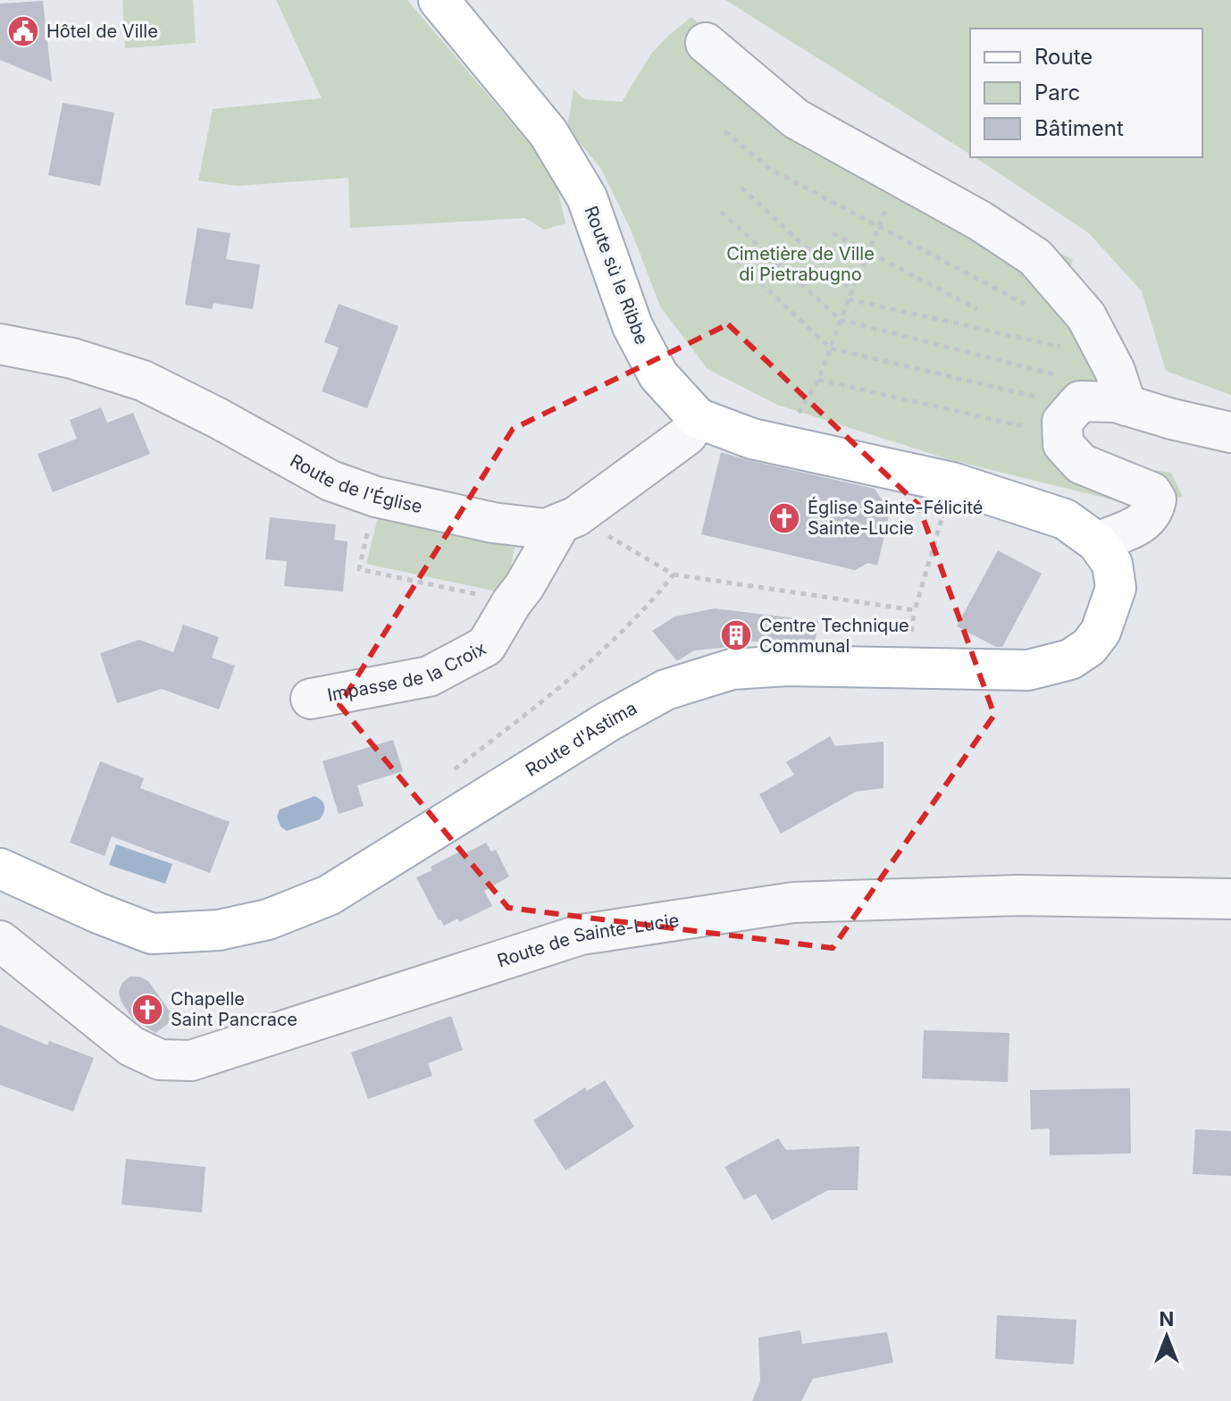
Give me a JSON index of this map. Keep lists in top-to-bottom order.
{
  "streets": {
    "main road": ["Route sù le Ribbe", "Route d'Astima"],
    "street": ["Route de l'Église", "Impasse de la Croix", "Route de Sainte-Lucie"]
  },
  "crossings": [
    ["Route sù le Ribbe", "Route d'Astima"],
    ["Route de l'Église", "Impasse de la Croix"]
  ],
  "parks": ["Cimetière de Ville di Pietrabugno"],
  "places": {
    "public building": ["Hôtel de Ville"],
    "church": ["Église Sainte-Félicité Sainte-Lucie", "Chapelle Saint Pancrace"],
    "building": ["Centre Technique Communal"]
  },
  "legend": ["Route", "Parc", "Bâtiment"],
  "north": "top"
}
